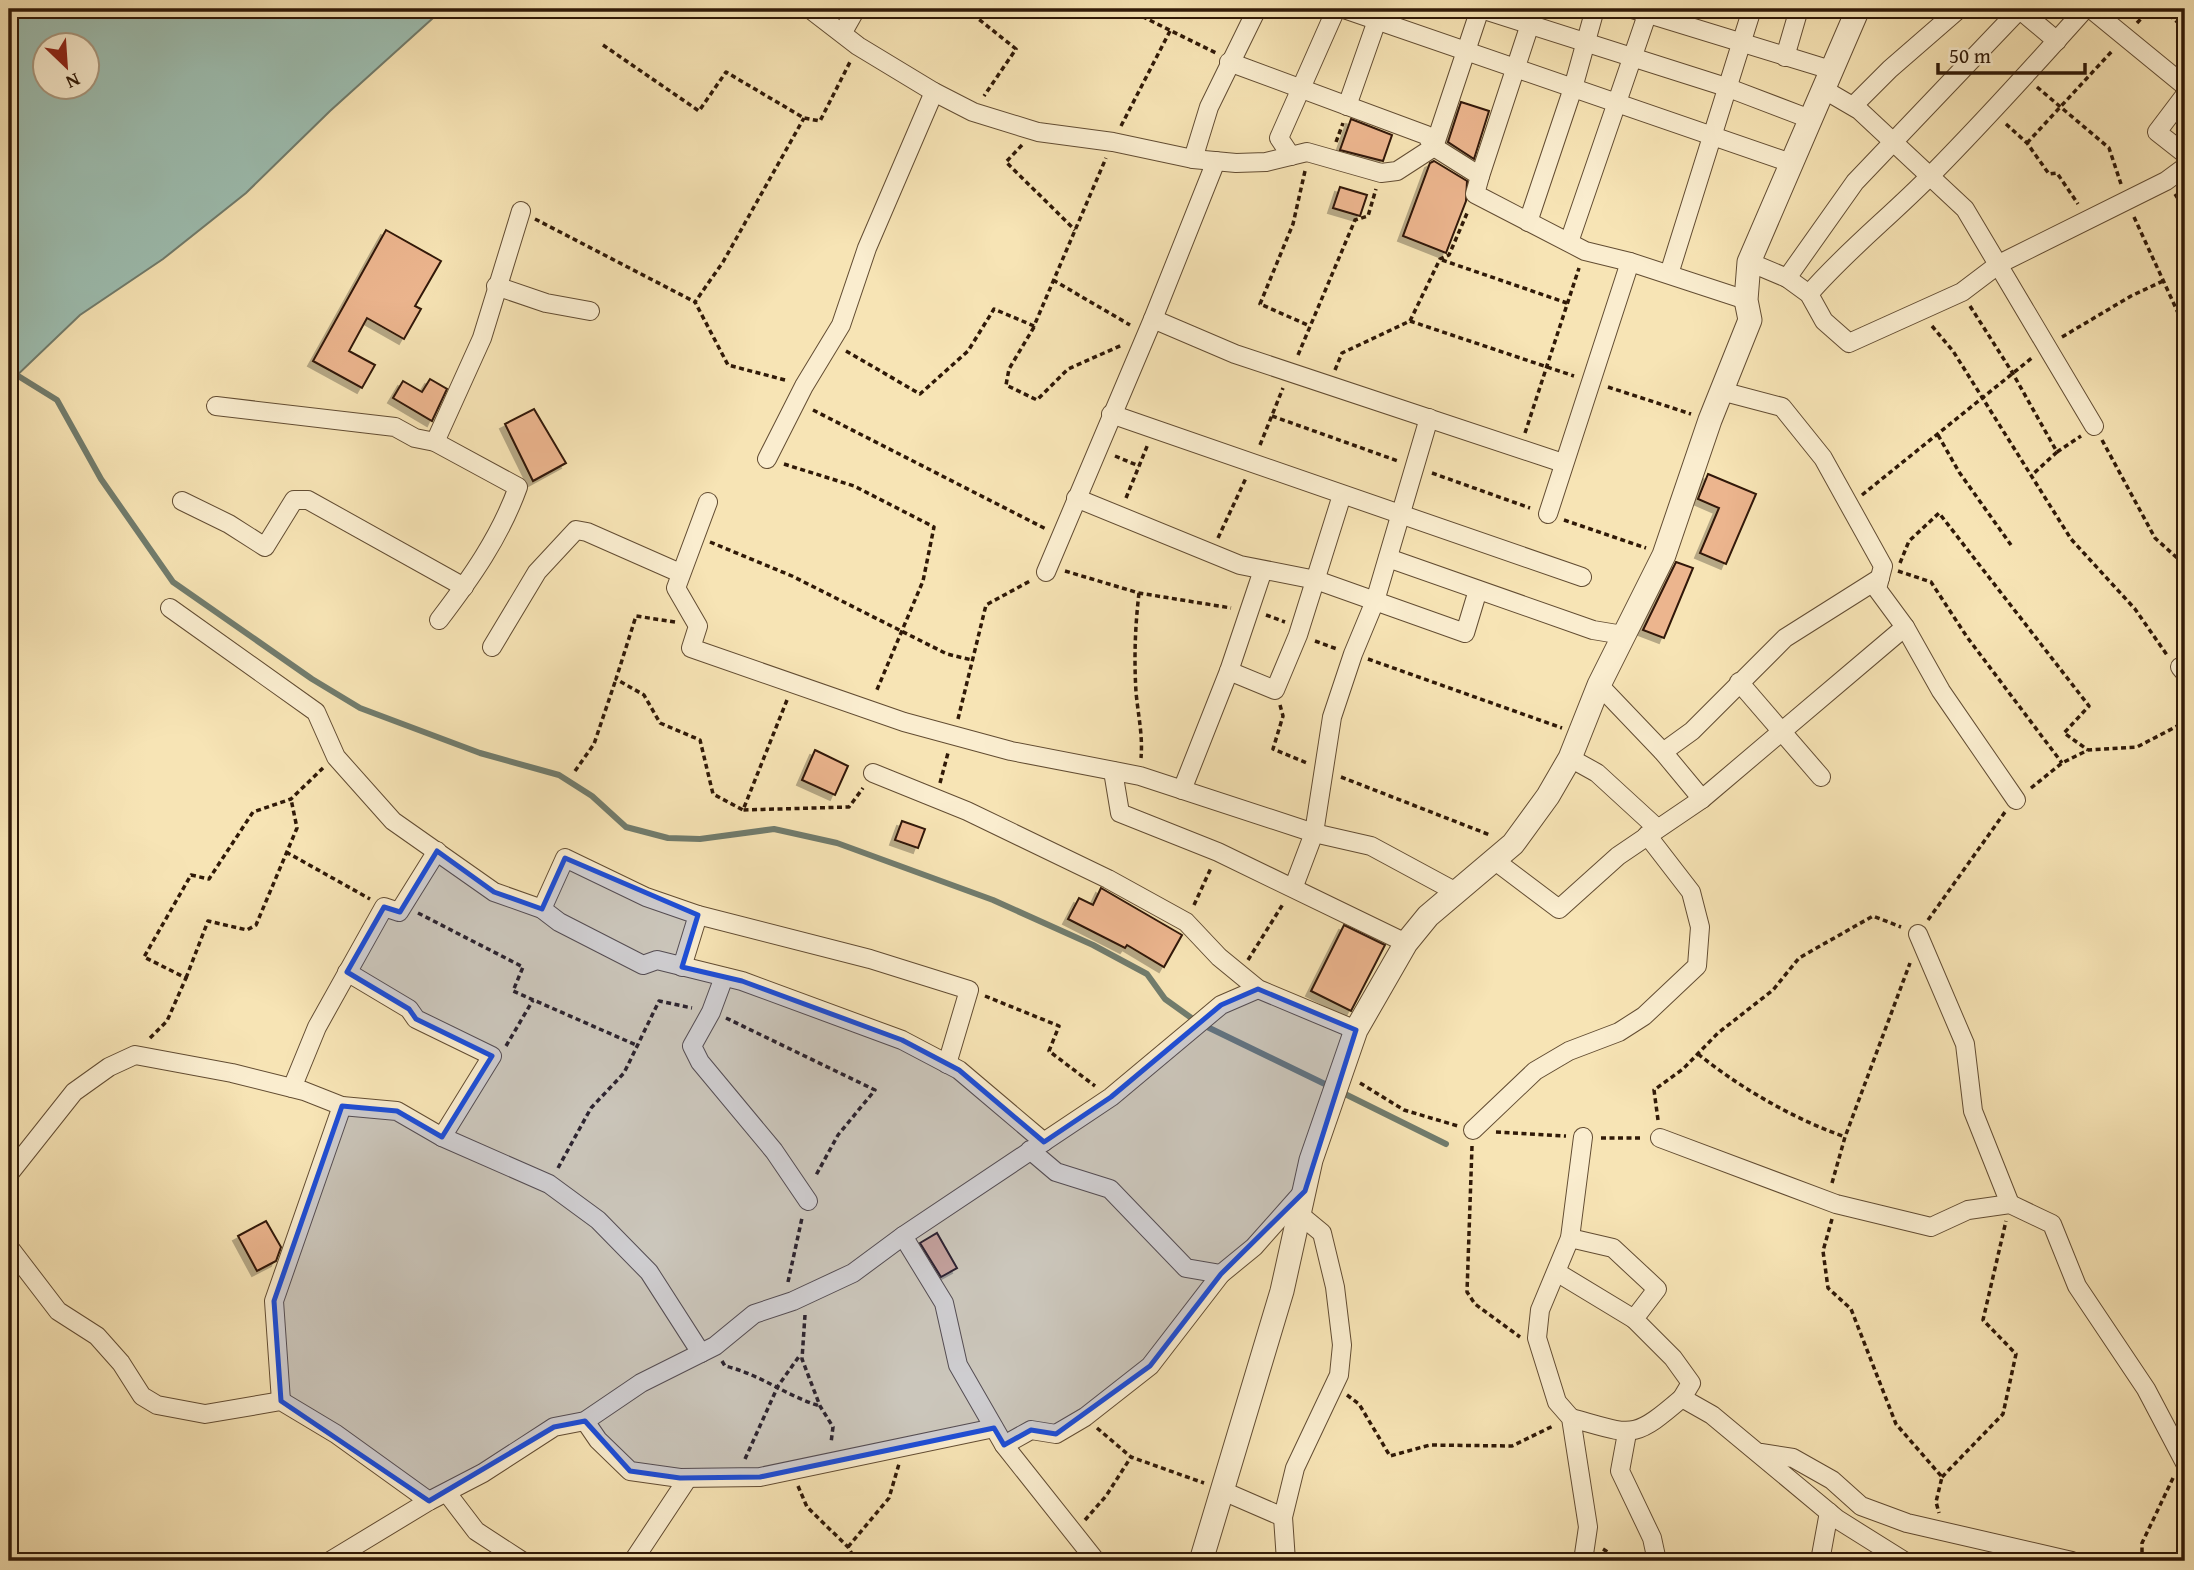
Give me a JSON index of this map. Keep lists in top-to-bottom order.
{
  "scale_bar": "50 m",
  "north": "bottom right"
}
